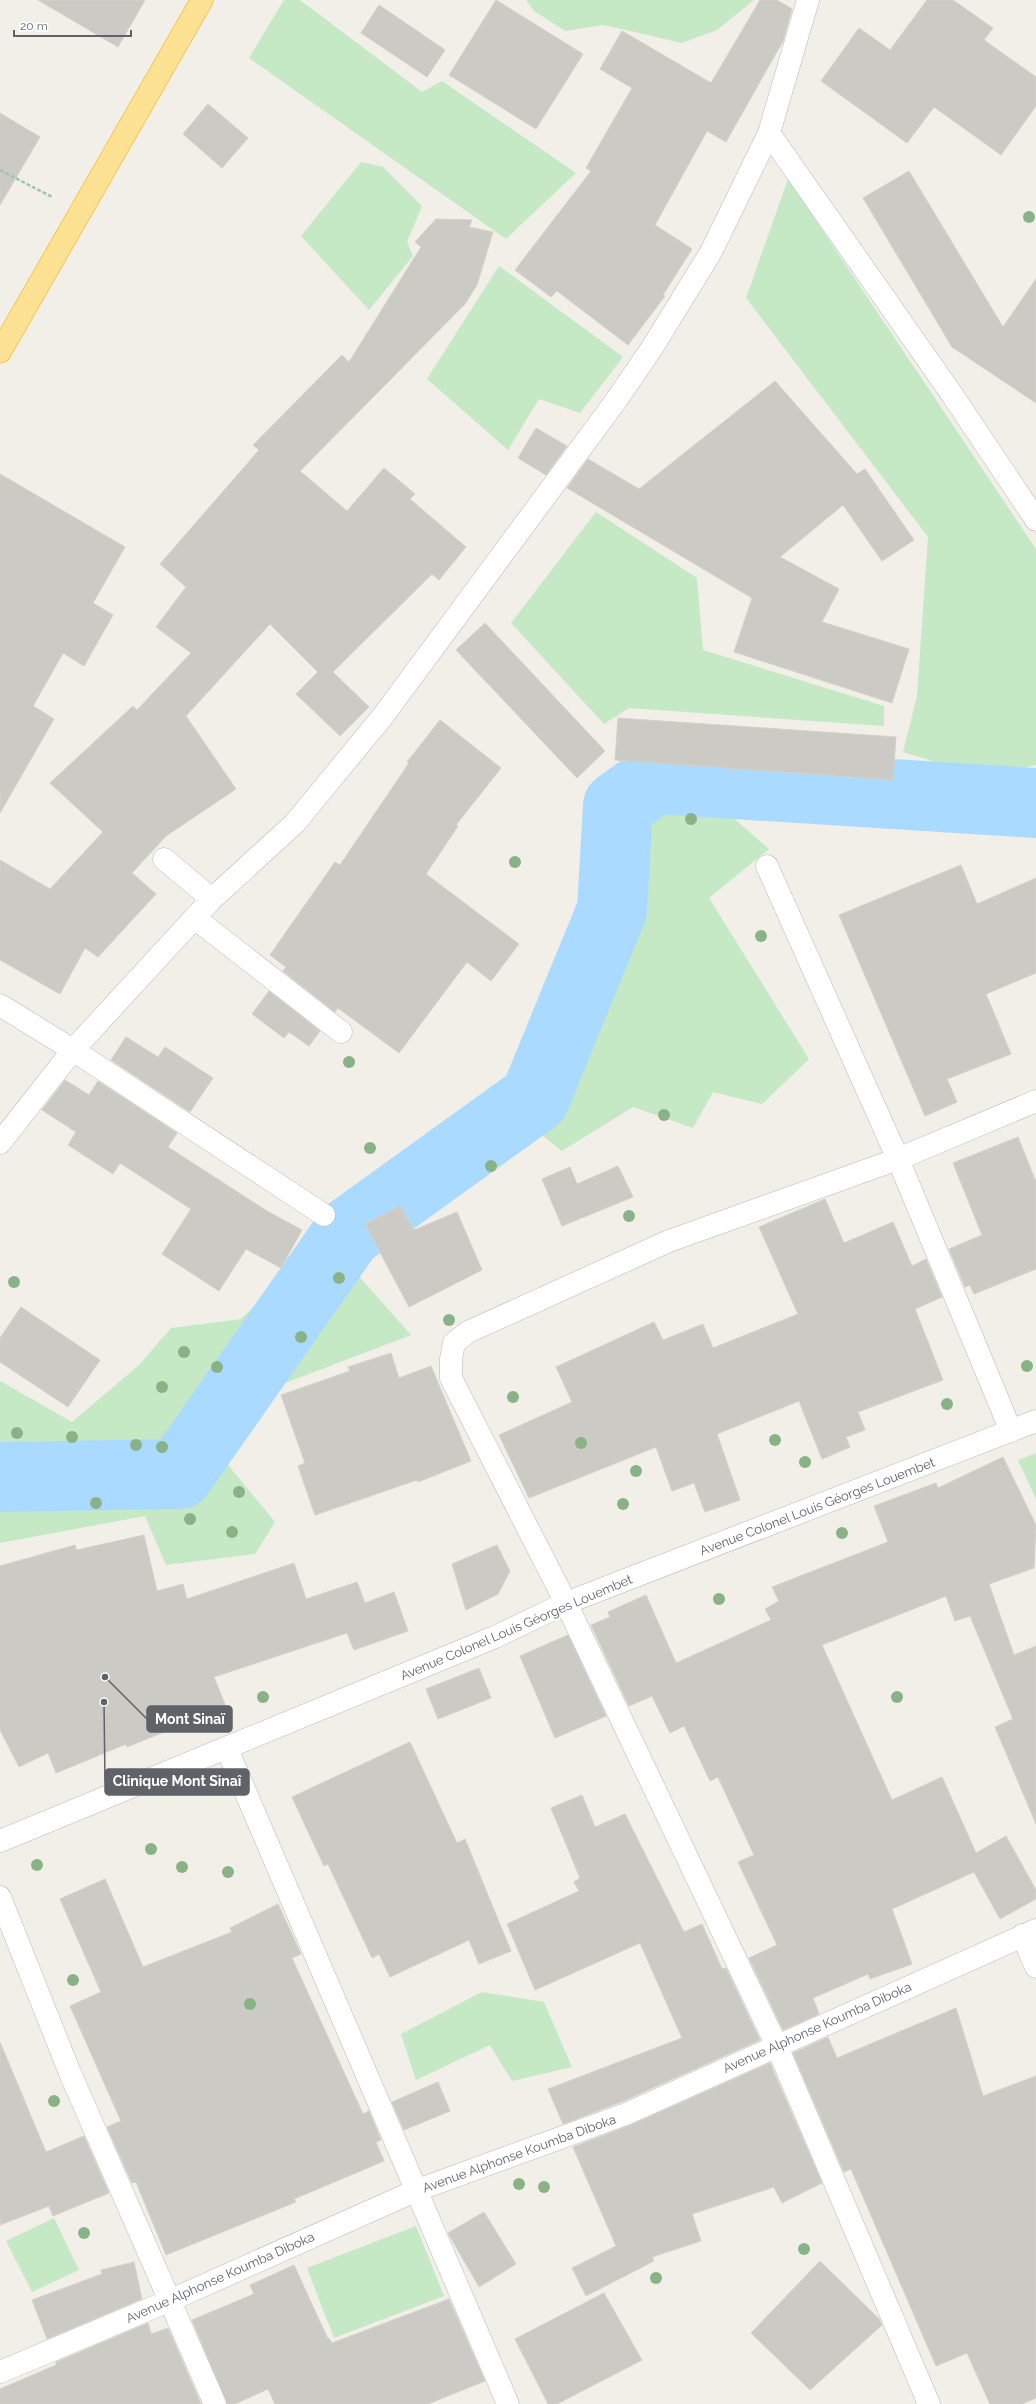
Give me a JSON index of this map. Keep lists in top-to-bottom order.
{
  "streets": {
    "street": ["Avenue Colonel Louis Géorges Louembet", "Avenue Alphonse Koumba Diboka"]
  },
  "places": ["Mont Sinaï", "Clinique Mont Sinaî"],
  "scale_bar": "20 m"
}
